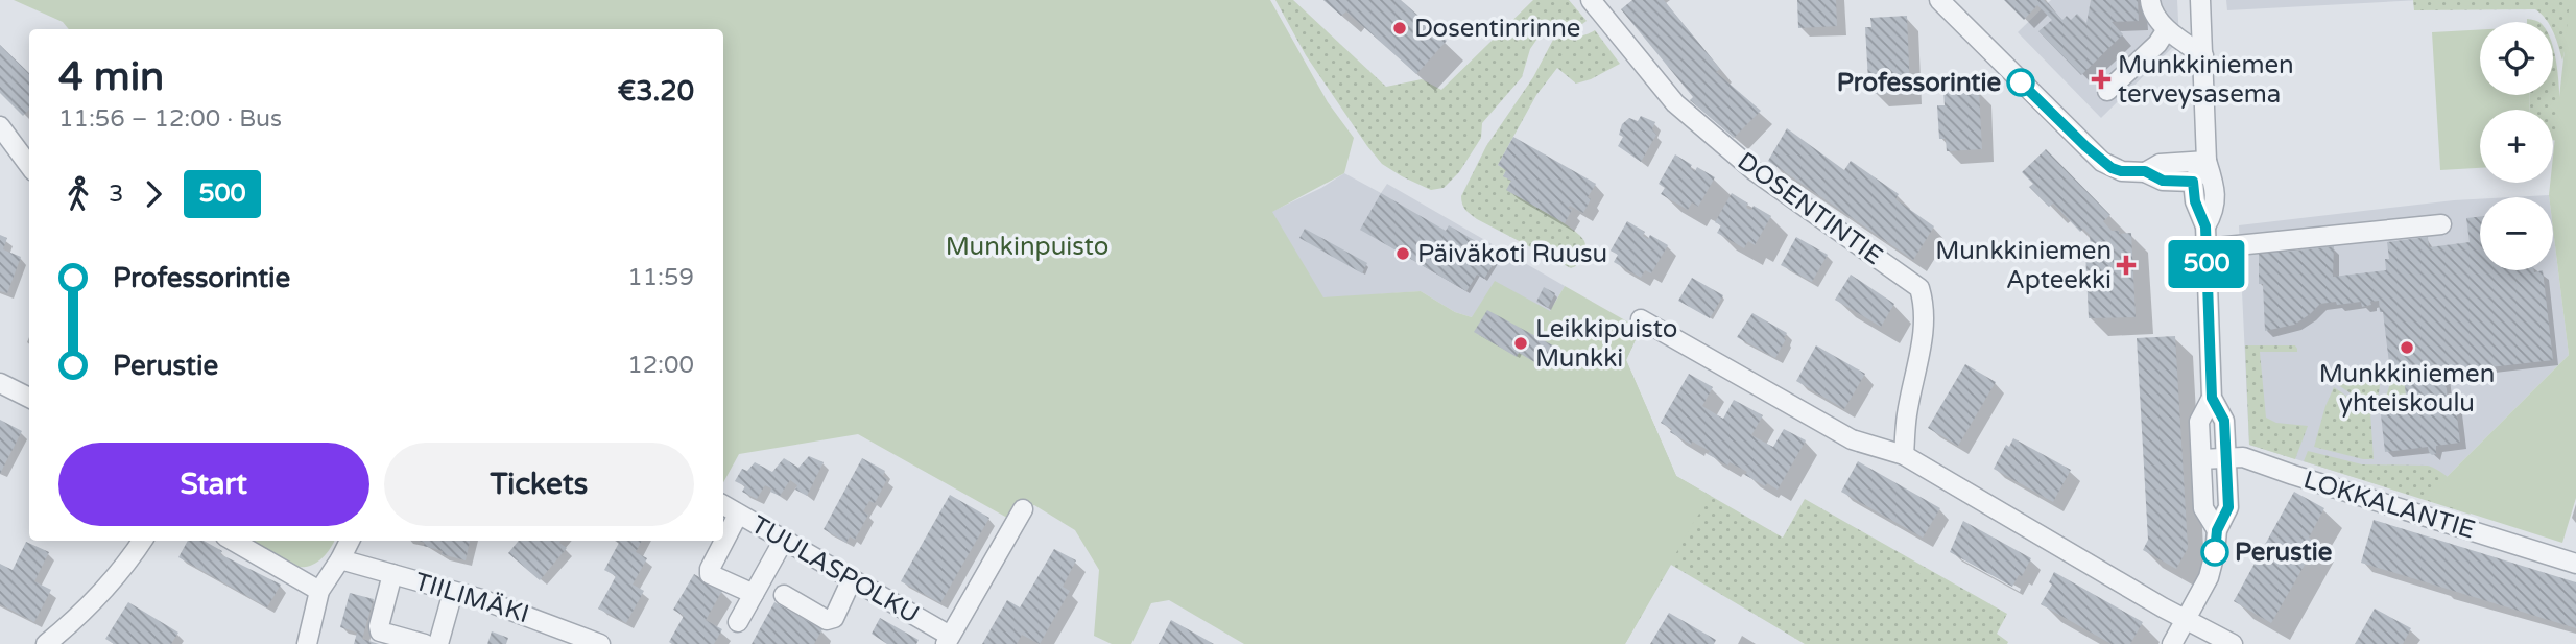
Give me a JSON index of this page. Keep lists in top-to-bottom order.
{
  "streets": {
    "street": [
      "DOSENTINTIE",
      "LOKKALANTIE",
      "TUULASPOLKU",
      "TIILIMÄKI"
    ]
  },
  "parks": ["Munkinpuisto"],
  "places": {
    "other": [
      "Dosentinrinne",
      "Professorintie",
      "Päiväkoti Ruusu",
      "Leikkipuisto Munkki",
      "Munkkiniemen yhteiskoulu",
      "Perustie"
    ],
    "health": ["Munkkiniemen terveysasema", "Munkkiniemen Apteekki"]
  },
  "lines": ["bus line 500"],
  "page": {
    "on_map": "500",
    "map_buttons": ["+", "−"],
    "heading": ["4 min", "11:56 – 12:00 · Bus", "€3.20"],
    "legs": ["3", "500"],
    "list": [
      {
        "name": "Professorintie",
        "value": "11:59"
      },
      {
        "name": "Perustie",
        "value": "12:00"
      }
    ],
    "buttons": ["Start", "Tickets"]
  }
}
